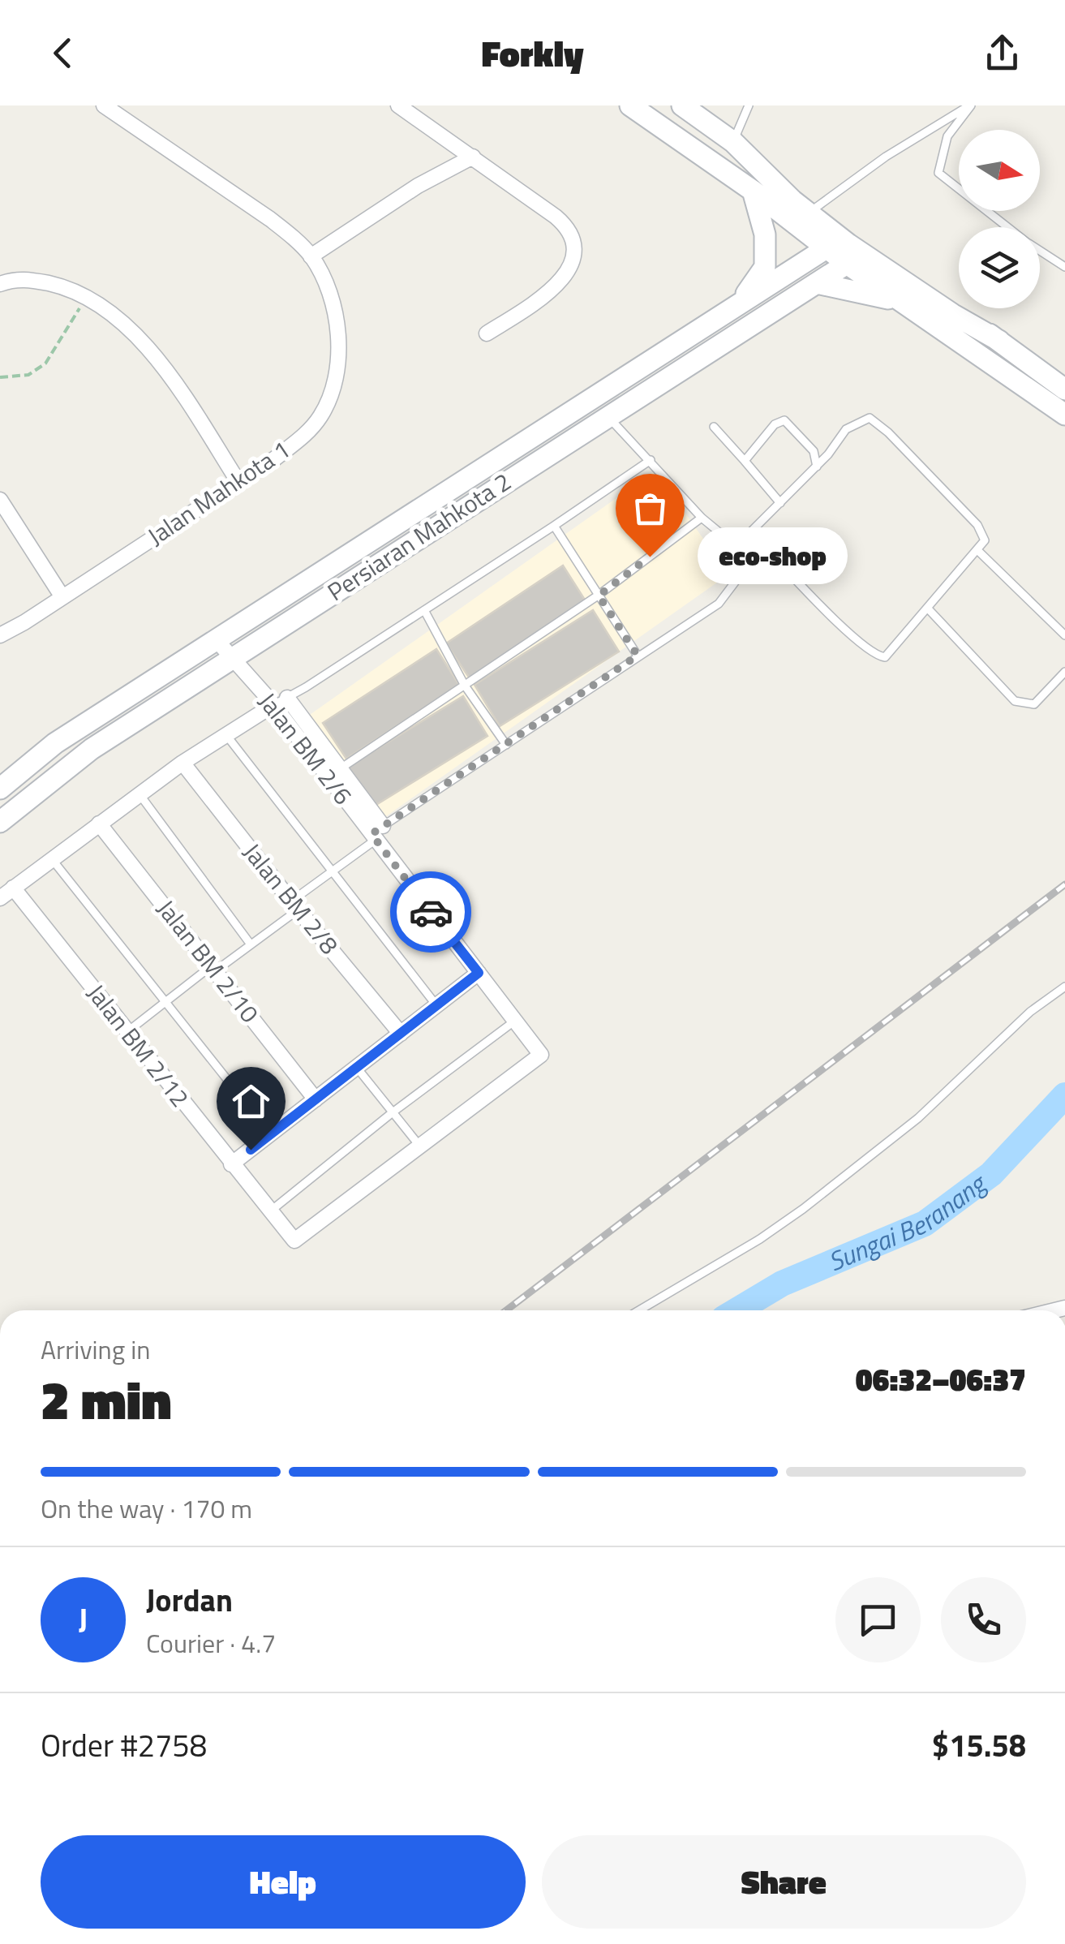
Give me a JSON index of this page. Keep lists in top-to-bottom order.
{
  "streets": {
    "main road": ["Persiaran Mahkota 2"],
    "street": [
      "Jalan Mahkota 1",
      "Jalan BM 2/6",
      "Jalan BM 2/8",
      "Jalan BM 2/10",
      "Jalan BM 2/12"
    ]
  },
  "crossings": [
    ["Persiaran Mahkota 2", "Jalan BM 2/6"],
    ["Jalan BM 2/6", "Jalan BM 2/12"]
  ],
  "water": ["Sungai Beranang"],
  "places": ["eco-shop"],
  "north": "right",
  "page": {
    "header": "Forkly",
    "bubble": "eco-shop",
    "heading": ["2 min", "Arriving in", "06:32–06:37"],
    "panel": [
      "Jordan",
      "Courier · 4.7",
      "Order #2758",
      "$15.58"
    ],
    "bar": "On the way · 170 m",
    "round": "J",
    "buttons": ["Help", "Share"]
  }
}
